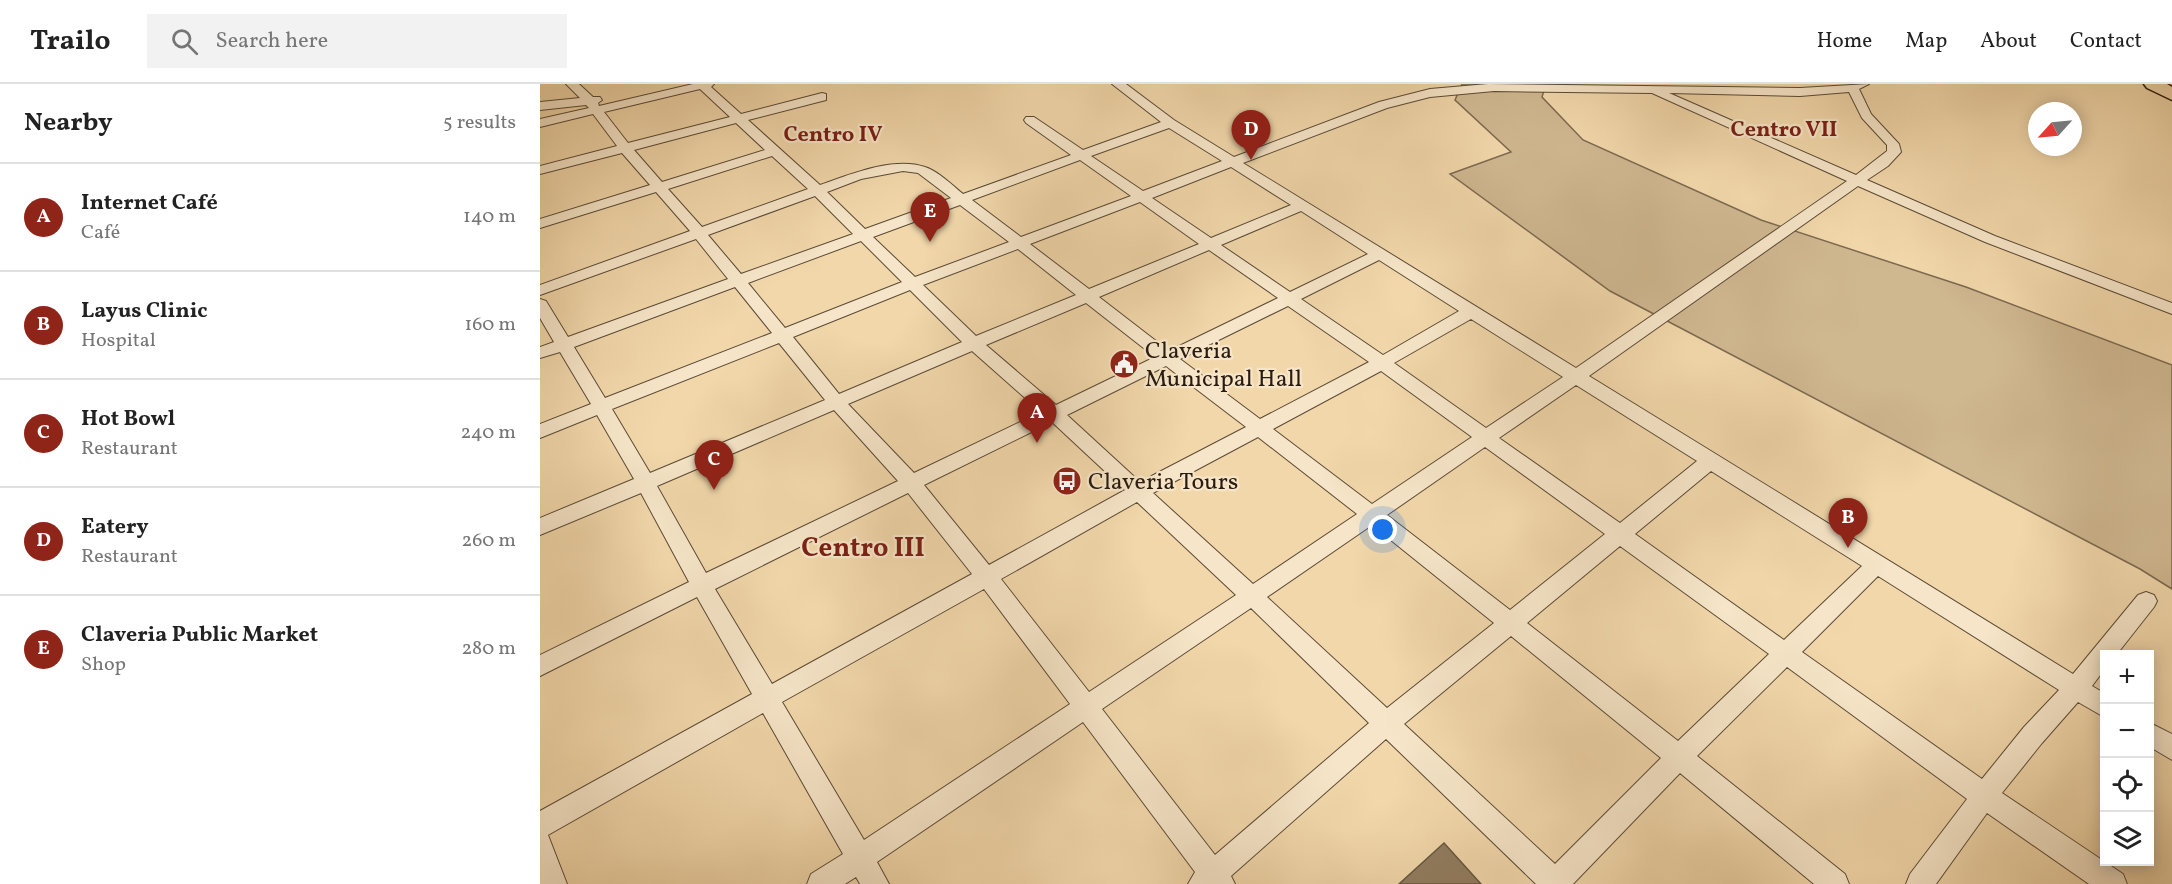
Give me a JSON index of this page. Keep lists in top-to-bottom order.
{
  "districts": ["Centro VII", "Centro IV", "Centro III"],
  "places": {
    "public building": ["Claveria Municipal Hall"],
    "bus stop": ["Claveria Tours"]
  },
  "north": "bottom left",
  "page": {
    "header": "Trailo",
    "search": "Search here",
    "nav": [
      "Home",
      "Map",
      "About",
      "Contact"
    ],
    "heading": ["Nearby", "5 results"],
    "pins": [
      "D",
      "E",
      "A",
      "C",
      "B"
    ],
    "list": [
      {
        "mark": "A",
        "name": "Internet Café",
        "note": "Café",
        "value": "140 m"
      },
      {
        "mark": "B",
        "name": "Layus Clinic",
        "note": "Hospital",
        "value": "160 m"
      },
      {
        "mark": "C",
        "name": "Hot Bowl",
        "note": "Restaurant",
        "value": "240 m"
      },
      {
        "mark": "D",
        "name": "Eatery",
        "note": "Restaurant",
        "value": "260 m"
      },
      {
        "mark": "E",
        "name": "Claveria Public Market",
        "note": "Shop",
        "value": "280 m"
      }
    ],
    "map_buttons": ["+", "−"]
  }
}
